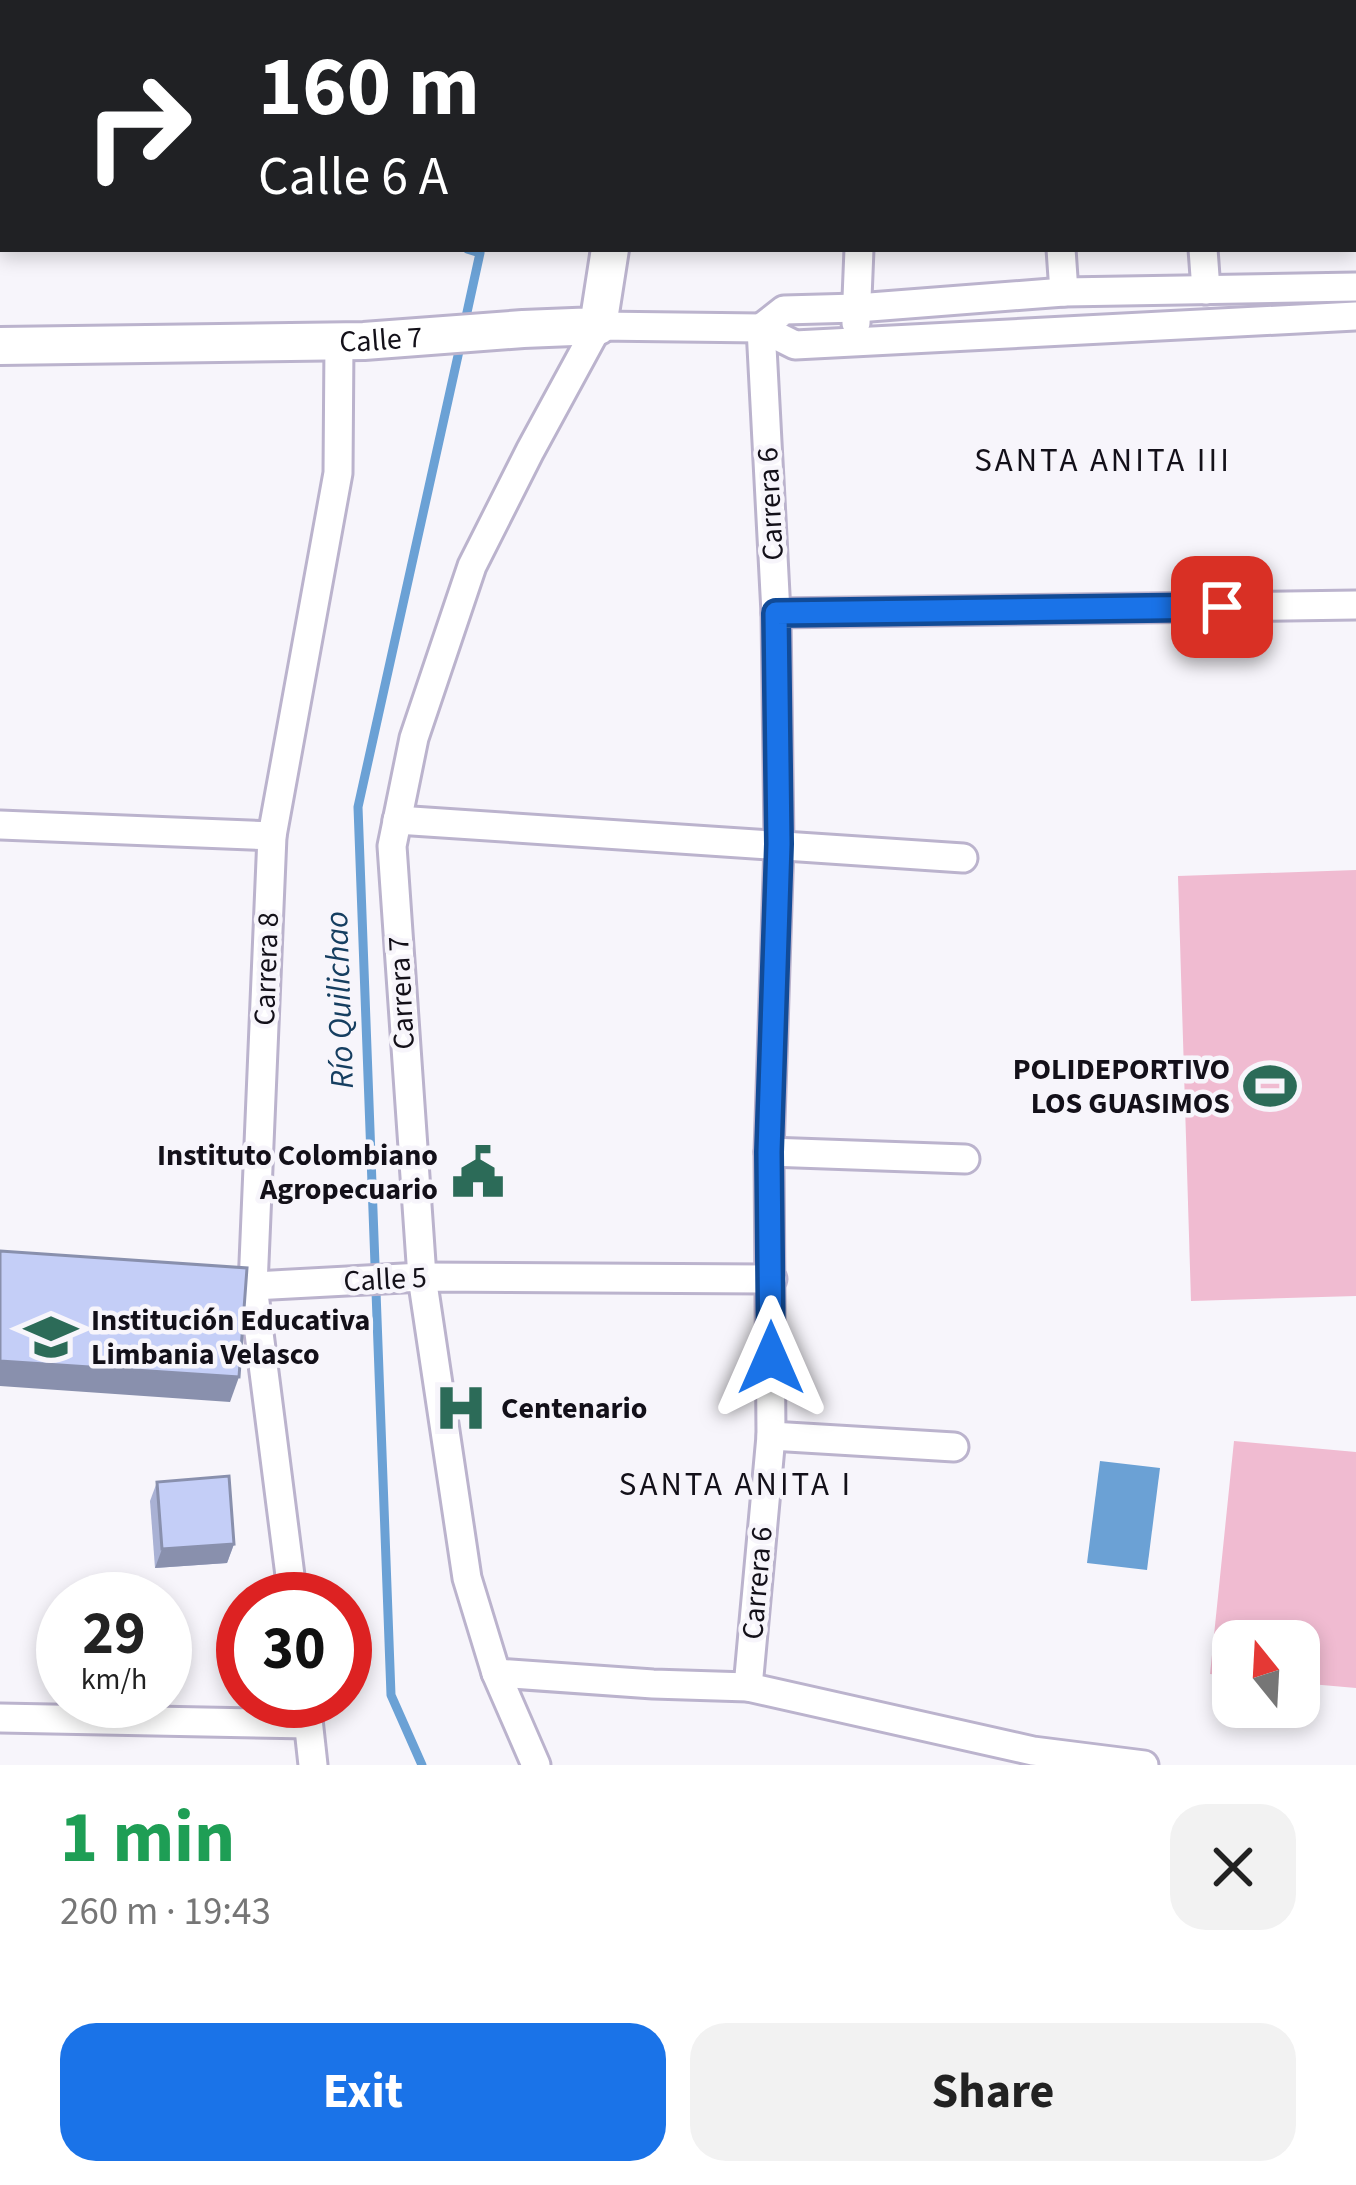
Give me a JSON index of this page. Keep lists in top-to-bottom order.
{
  "streets": {
    "street": [
      "Calle 7",
      "Carrera 6",
      "Carrera 8",
      "Carrera 7",
      "Calle 5"
    ]
  },
  "crossings": [
    ["Calle 7", "Carrera 6"],
    ["Calle 7", "Carrera 8"],
    ["Calle 7", "Carrera 7"],
    ["Carrera 6", "Calle 5"],
    ["Carrera 8", "Calle 5"],
    ["Carrera 7", "Calle 5"]
  ],
  "districts": ["SANTA ANITA III", "SANTA ANITA I"],
  "water": ["Río Quilichao"],
  "places": {
    "sports": ["POLIDEPORTIVO LOS GUASIMOS"],
    "public building": ["Instituto Colombiano Agropecuario"],
    "school or university": ["Institución Educativa Limbania Velasco"],
    "hospital": ["Centenario"]
  },
  "north": "top",
  "page": {
    "turn": ["160 m", "Calle 6 A"],
    "speed": "29 km/h",
    "limit": "30",
    "heading": ["1 min", "260 m · 19:43"],
    "buttons": ["Exit", "Share"]
  }
}
